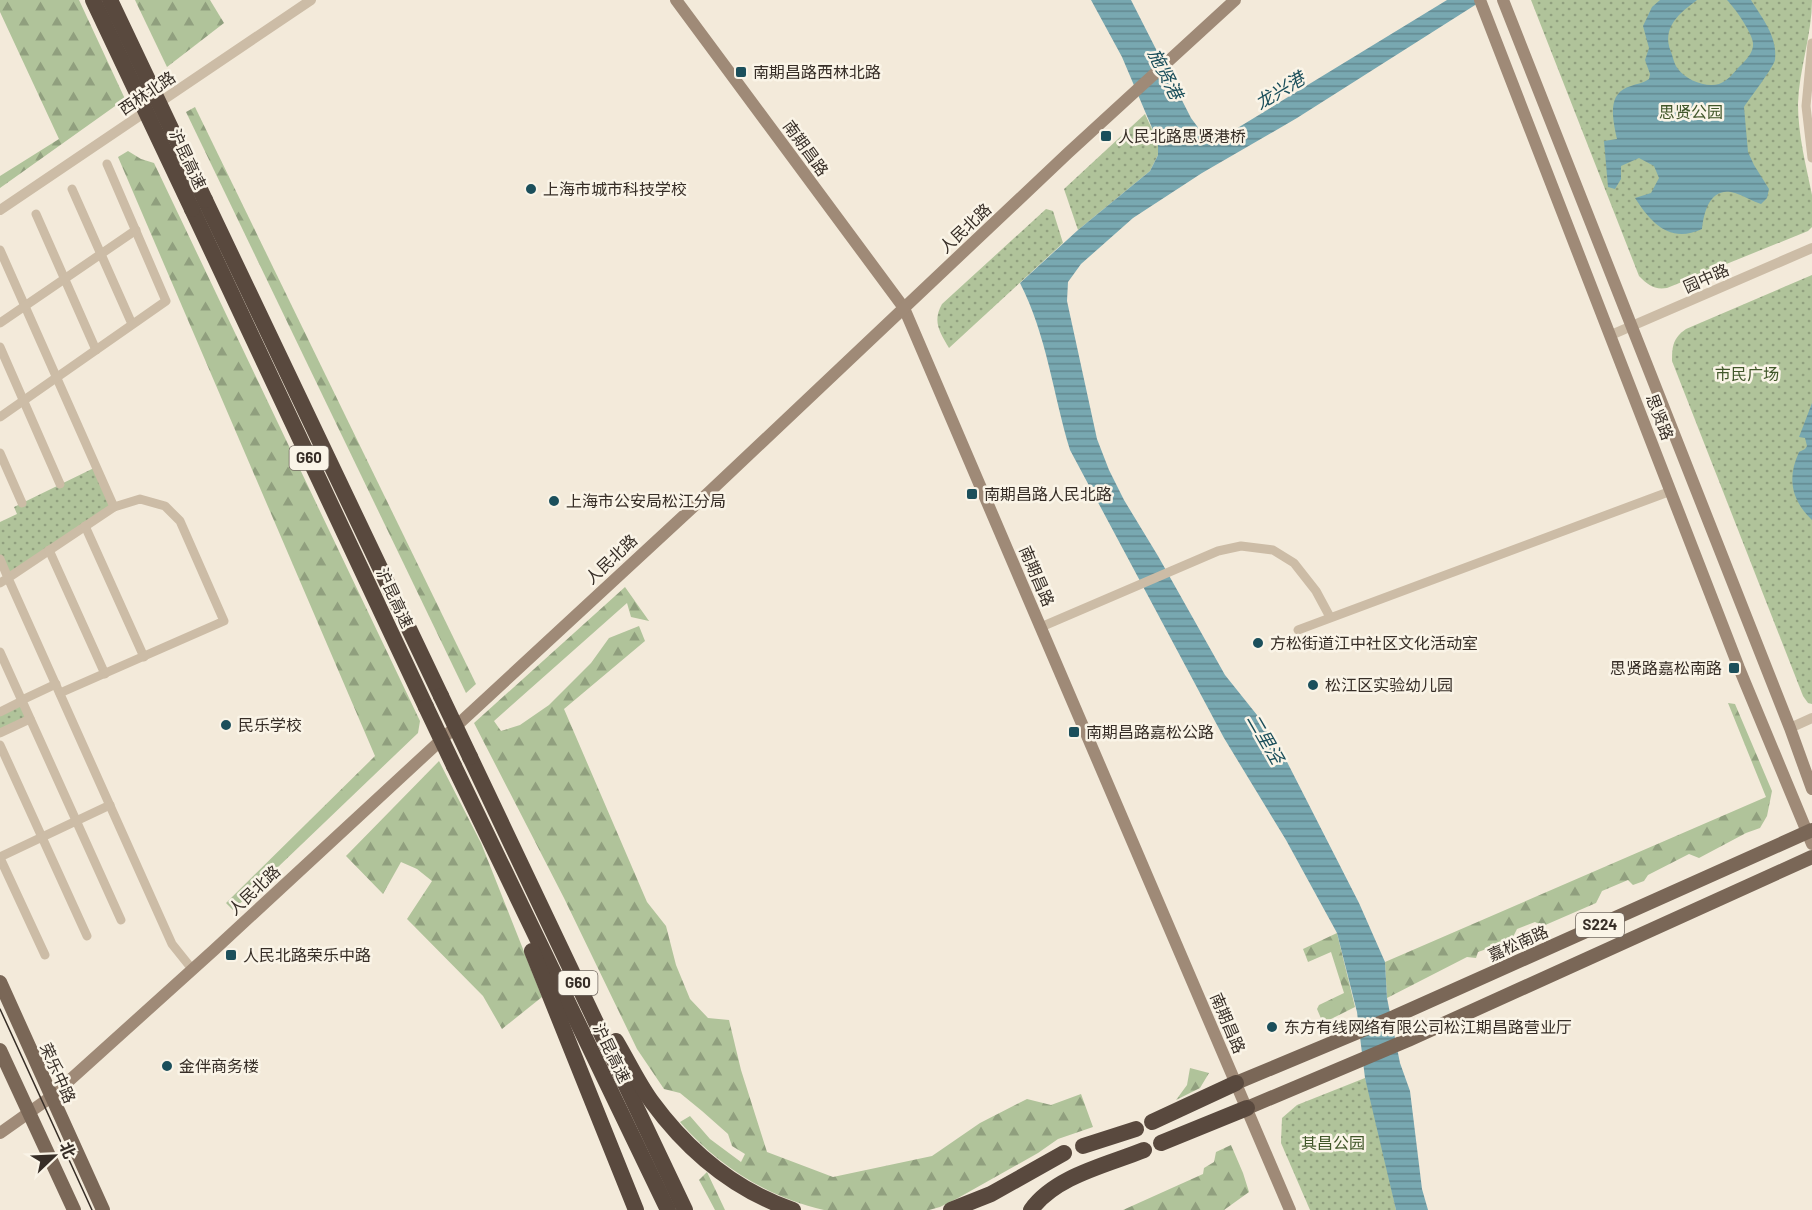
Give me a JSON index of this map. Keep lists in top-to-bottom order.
{
  "streets": {
    "highway": ["沪昆高速", "G60"],
    "main road": [
      "南期昌路",
      "人民北路",
      "思贤路",
      "S224",
      "嘉松南路",
      "荣乐中路"
    ],
    "street": ["西林北路", "园中路"]
  },
  "crossings": [
    ["南期昌路", "人民北路"],
    ["南期昌路", "S224"],
    ["南期昌路", "嘉松南路"],
    ["人民北路", "荣乐中路"],
    ["园中路", "思贤路"],
    ["思贤路", "嘉松南路"]
  ],
  "water": ["施贤港", "龙兴港", "二里泾"],
  "parks": ["思贤公园", "市民广场", "其昌公园"],
  "places": {
    "transit": [
      "南期昌路西林北路",
      "人民北路思贤港桥",
      "南期昌路人民北路",
      "思贤路嘉松南路",
      "南期昌路嘉松公路",
      "人民北路荣乐中路"
    ],
    "other": [
      "上海市城市科技学校",
      "上海市公安局松江分局",
      "方松街道江中社区文化活动室",
      "松江区实验幼儿园",
      "民乐学校",
      "东方有线网络有限公司松江期昌路营业厅",
      "金伴商务楼"
    ]
  },
  "north": "top right"
}
